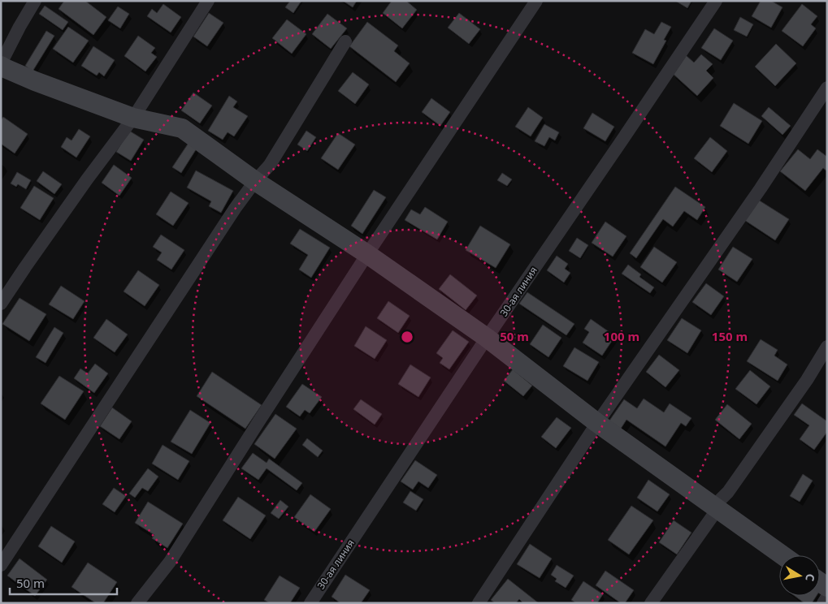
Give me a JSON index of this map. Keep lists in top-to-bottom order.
{
  "streets": {
    "street": ["30-ая линия"]
  },
  "scale_bar": "50 m",
  "north": "right",
  "rings": ["50 m", "100 m", "150 m"]
}
